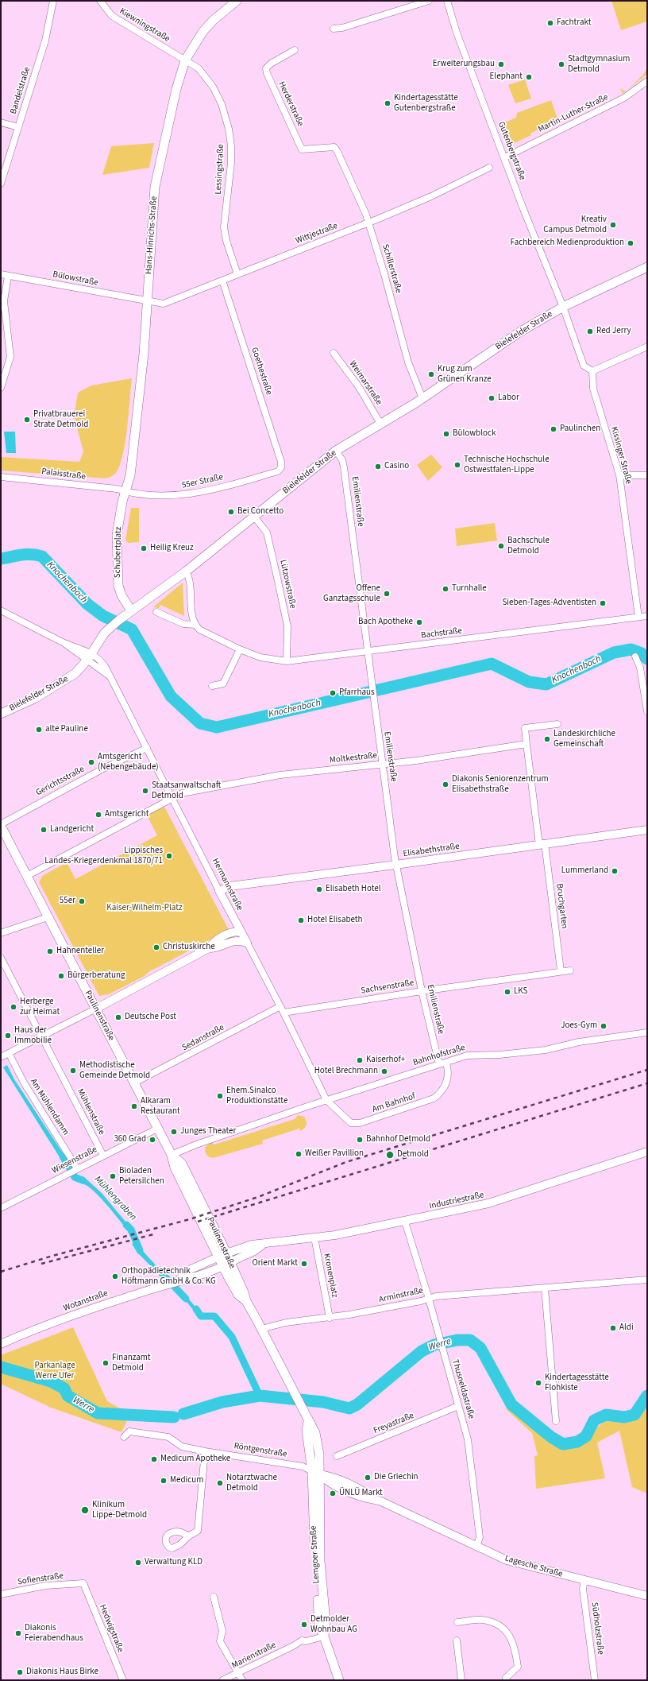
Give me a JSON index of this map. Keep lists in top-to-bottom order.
{
  "streets": {
    "main road": [
      "Hans-Hinrichs-Straße",
      "Bielefelder Straße",
      "Schubertplatz",
      "Paulinenstraße",
      "Lemgoer Straße"
    ],
    "street": [
      "Kiewningstraße",
      "Bandelstraße",
      "Herderstraße",
      "Martin-Luther-Straße",
      "Gutenbergstraße",
      "Lessingstraße",
      "Wittjestraße",
      "Schillerstraße",
      "Bülowstraße",
      "Goethestraße",
      "Weimarstraße",
      "Kissinger Straße",
      "Palaisstraße",
      "55er Straße",
      "Emilienstraße",
      "Lützowstraße",
      "Bachstraße",
      "Moltkestraße",
      "Gerichtsstraße",
      "Elisabethstraße",
      "Hermannstraße",
      "Bruchgarten",
      "Sachsenstraße",
      "Sedanstraße",
      "Bahnhofstraße",
      "Am Bahnhof",
      "Am Mühlendamm",
      "Mühlenstraße",
      "Wiesenstraße",
      "Industriestraße",
      "Kronenplatz",
      "Arminstraße",
      "Wotanstraße",
      "Thusneldastraße",
      "Freyastraße",
      "Röntgenstraße",
      "Lagesche Straße",
      "Sofienstraße",
      "Hedwigstraße",
      "Südholzstraße",
      "Marienstraße"
    ]
  },
  "crossings": [
    ["Kiewningstraße", "Lessingstraße"],
    ["Kiewningstraße", "Hans-Hinrichs-Straße"],
    ["Herderstraße", "Schillerstraße"],
    ["Martin-Luther-Straße", "Gutenbergstraße"],
    ["Gutenbergstraße", "Bielefelder Straße"],
    ["Lessingstraße", "Wittjestraße"],
    ["Lessingstraße", "Hans-Hinrichs-Straße"],
    ["Wittjestraße", "Hans-Hinrichs-Straße"],
    ["Wittjestraße", "Schillerstraße"],
    ["Wittjestraße", "Bülowstraße"],
    ["Wittjestraße", "Goethestraße"],
    ["Hans-Hinrichs-Straße", "Bülowstraße"],
    ["Hans-Hinrichs-Straße", "Palaisstraße"],
    ["Hans-Hinrichs-Straße", "55er Straße"],
    ["Hans-Hinrichs-Straße", "Schubertplatz"],
    ["Schillerstraße", "Bielefelder Straße"],
    ["Bielefelder Straße", "Weimarstraße"],
    ["Bielefelder Straße", "Emilienstraße"],
    ["Bielefelder Straße", "Schubertplatz"],
    ["Bielefelder Straße", "Lützowstraße"],
    ["Bielefelder Straße", "Hermannstraße"],
    ["Goethestraße", "55er Straße"],
    ["Kissinger Straße", "Bachstraße"],
    ["Palaisstraße", "55er Straße"],
    ["Palaisstraße", "Schubertplatz"],
    ["55er Straße", "Schubertplatz"],
    ["Emilienstraße", "Bachstraße"],
    ["Emilienstraße", "Moltkestraße"],
    ["Emilienstraße", "Elisabethstraße"],
    ["Emilienstraße", "Sachsenstraße"],
    ["Emilienstraße", "Bahnhofstraße"],
    ["Lützowstraße", "Bachstraße"],
    ["Moltkestraße", "Hermannstraße"],
    ["Moltkestraße", "Bruchgarten"],
    ["Moltkestraße", "Paulinenstraße"],
    ["Gerichtsstraße", "Hermannstraße"],
    ["Gerichtsstraße", "Paulinenstraße"],
    ["Elisabethstraße", "Hermannstraße"],
    ["Elisabethstraße", "Bruchgarten"],
    ["Hermannstraße", "Sachsenstraße"],
    ["Hermannstraße", "Sedanstraße"],
    ["Hermannstraße", "Bahnhofstraße"],
    ["Hermannstraße", "Am Bahnhof"],
    ["Bruchgarten", "Sachsenstraße"],
    ["Paulinenstraße", "Sedanstraße"],
    ["Paulinenstraße", "Bahnhofstraße"],
    ["Paulinenstraße", "Wiesenstraße"],
    ["Paulinenstraße", "Industriestraße"],
    ["Paulinenstraße", "Arminstraße"],
    ["Paulinenstraße", "Wotanstraße"],
    ["Paulinenstraße", "Röntgenstraße"],
    ["Paulinenstraße", "Lemgoer Straße"],
    ["Paulinenstraße", "Lagesche Straße"],
    ["Bahnhofstraße", "Am Bahnhof"],
    ["Am Mühlendamm", "Wiesenstraße"],
    ["Mühlenstraße", "Wiesenstraße"],
    ["Industriestraße", "Kronenplatz"],
    ["Industriestraße", "Wotanstraße"],
    ["Industriestraße", "Thusneldastraße"],
    ["Kronenplatz", "Arminstraße"],
    ["Arminstraße", "Thusneldastraße"],
    ["Thusneldastraße", "Freyastraße"],
    ["Thusneldastraße", "Lagesche Straße"],
    ["Röntgenstraße", "Lemgoer Straße"],
    ["Röntgenstraße", "Lagesche Straße"],
    ["Lemgoer Straße", "Lagesche Straße"],
    ["Lemgoer Straße", "Marienstraße"],
    ["Lagesche Straße", "Südholzstraße"],
    ["Sofienstraße", "Hedwigstraße"]
  ],
  "water": ["Knochenbach", "Mühlengraben", "Werre"],
  "parks": ["Kaiser-Wilhelm-Platz", "Parkanlage Werre Ufer"],
  "places": [
    "Fachtrakt",
    "Erweiterungsbau",
    "Stadtgymnasium Detmold",
    "Elephant",
    "Kindertagesstätte Gutenbergstraße",
    "Kreativ Campus Detmold",
    "Fachbereich Medienproduktion",
    "Red Jerry",
    "Krug zum Grünen Kranze",
    "Labor",
    "Privatbrauerei Strate Detmold",
    "Paulinchen",
    "Bülowblock",
    "Technische Hochschule Ostwestfalen-Lippe",
    "Casino",
    "Bei Concetto",
    "Bachschule Detmold",
    "Heilig Kreuz",
    "Turnhalle",
    "Offene Ganztagsschule",
    "Sieben-Tages-Adventisten",
    "Bach Apotheke",
    "Pfarrhaus",
    "alte Pauline",
    "Landeskirchliche Gemeinschaft",
    "Amtsgericht (Nebengebäude)",
    "Diakonis Seniorenzentrum Elisabethstraße",
    "Staatsanwaltschaft Detmold",
    "Amtsgericht",
    "Landgericht",
    "Lippisches Landes-Kriegerdenkmal 1870/71",
    "Lummerland",
    "Elisabeth Hotel",
    "55er",
    "Hotel Elisabeth",
    "Christuskirche",
    "Hahnenteller",
    "Bürgerberatung",
    "LKS",
    "Herberge zur Heimat",
    "Deutsche Post",
    "Joes-Gym",
    "Haus der Immobilie",
    "Kaiserhof+",
    "Methodistische Gemeinde Detmold",
    "Hotel Brechmann",
    "Ehem.Sinalco Produktionstätte",
    "Alkaram Restaurant",
    "Junges Theater",
    "360 Grad",
    "Bahnhof Detmold",
    "Weißer Pavillion",
    "Detmold",
    "Bioladen Petersilchen",
    "Orient Markt",
    "Orthopädietechnik Höftmann GmbH & Co. KG",
    "Aldi",
    "Finanzamt Detmold",
    "Kindertagesstätte Flohkiste",
    "Medicum Apotheke",
    "Die Griechin",
    "Medicum",
    "Notarztwache Detmold",
    "ÜNLÜ Markt",
    "Klinikum Lippe-Detmold",
    "Verwaltung KLD",
    "Detmolder Wohnbau AG",
    "Diakonis Feierabendhaus",
    "Diakonis Haus Birke"
  ]
}
